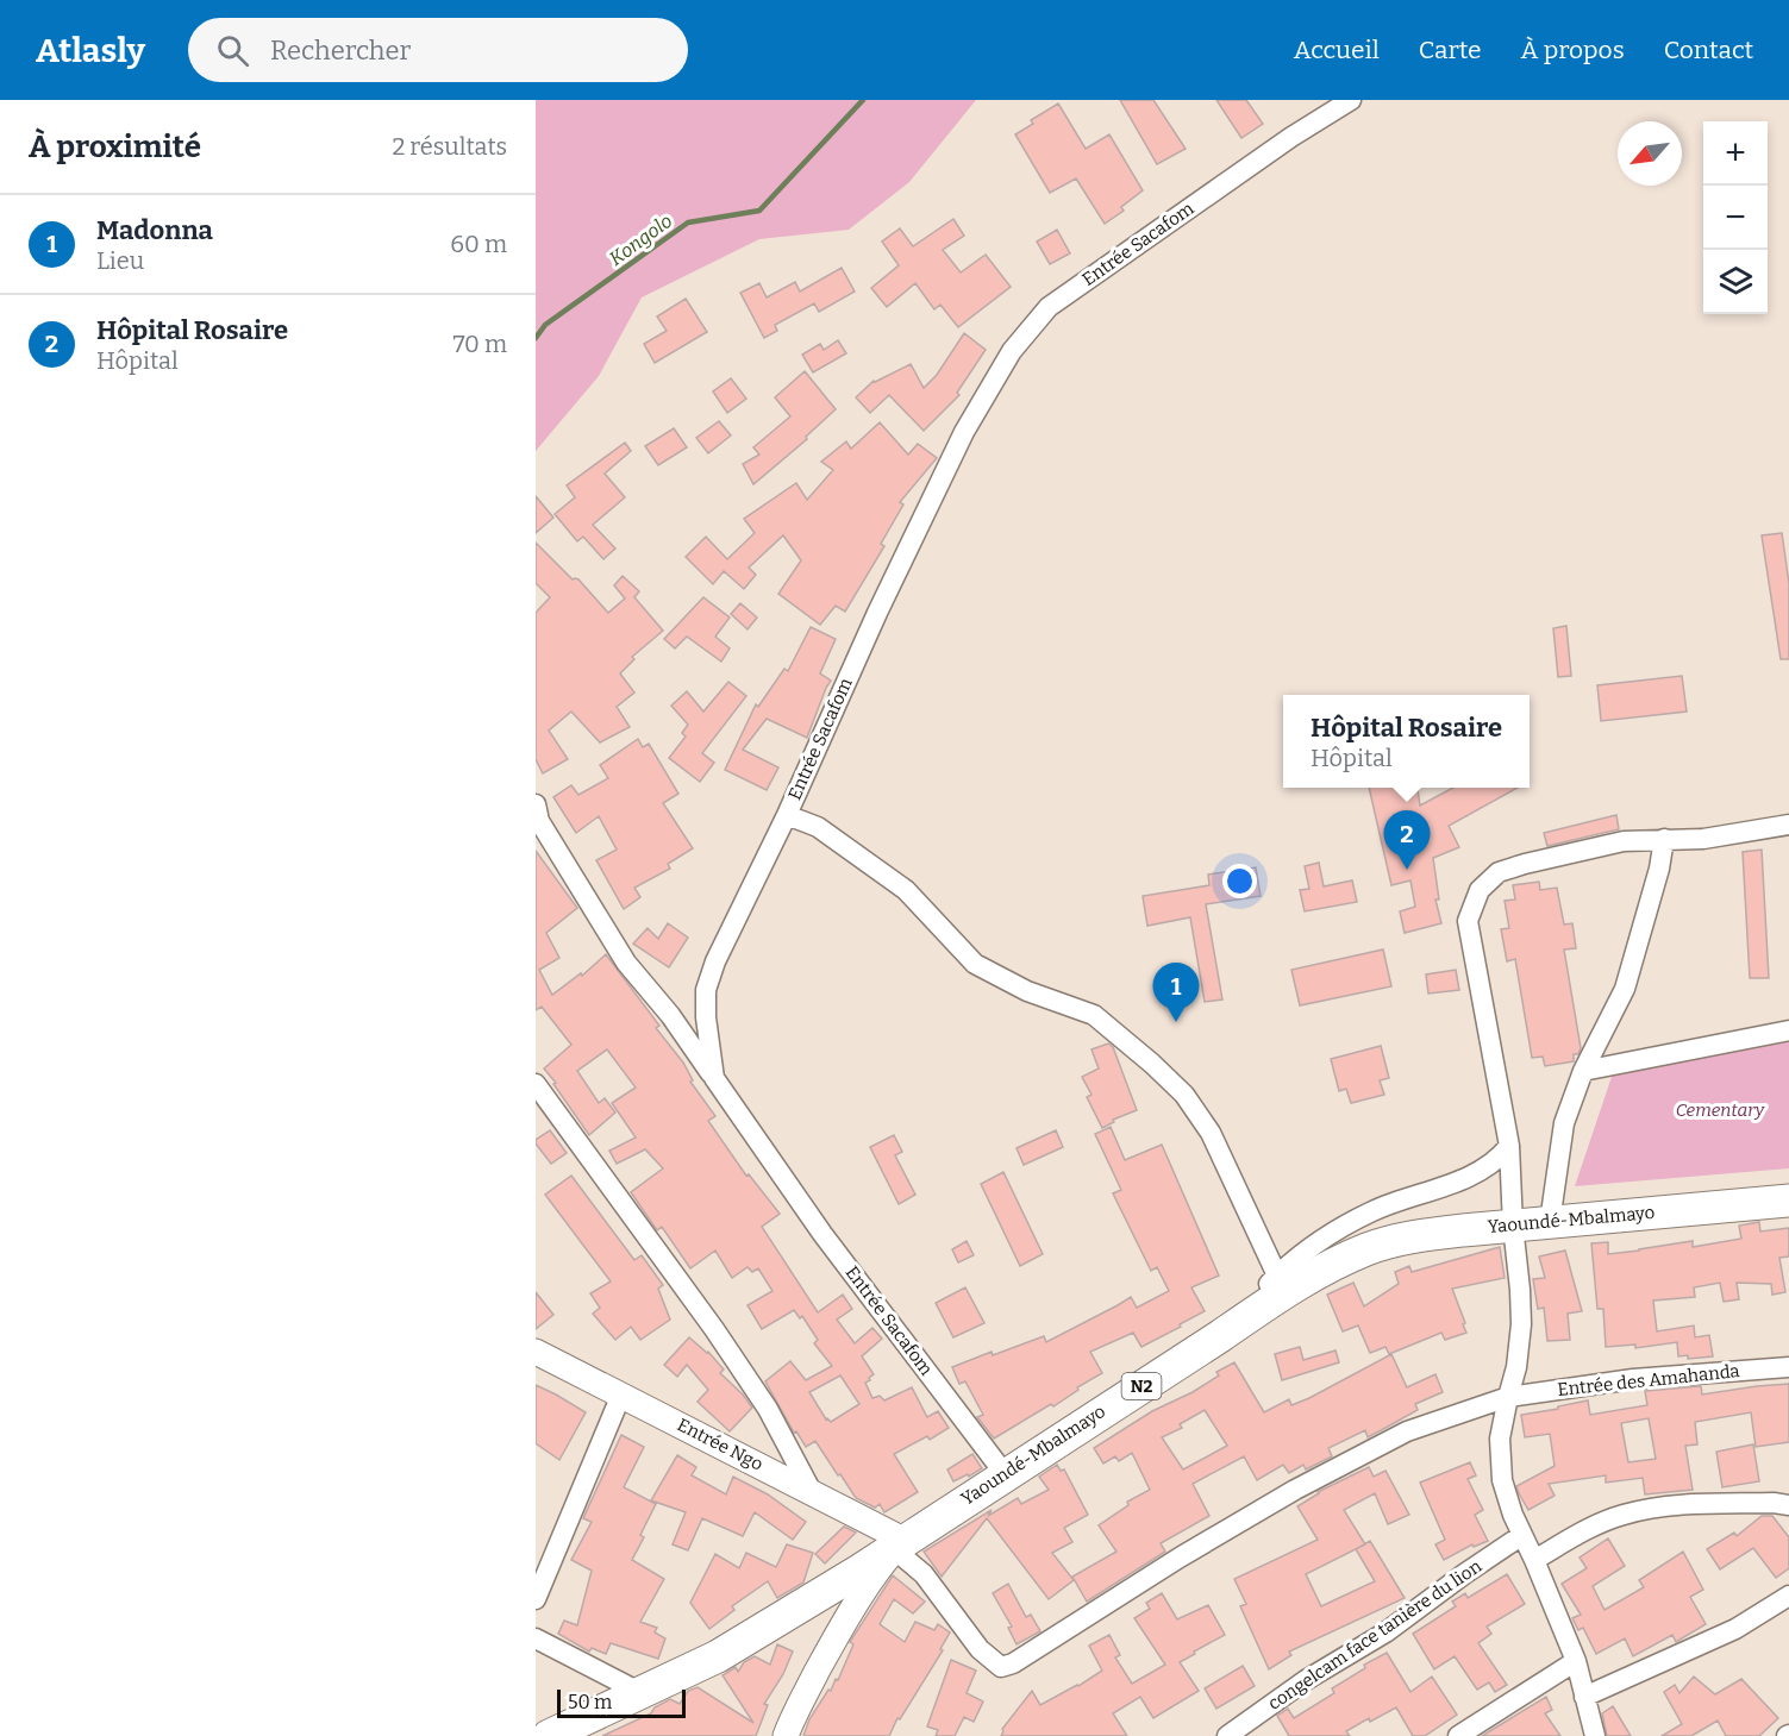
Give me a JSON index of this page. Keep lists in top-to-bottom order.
{
  "streets": {
    "highway": ["Yaoundé-Mbalmayo", "N2"],
    "street": [
      "Entrée Sacafom",
      "Entrée des Amahanda",
      "Entrée Ngo",
      "congelcam face tanière du lion"
    ]
  },
  "crossings": [
    ["Entrée Sacafom", "Yaoundé-Mbalmayo"],
    ["Yaoundé-Mbalmayo", "Entrée des Amahanda"],
    ["Yaoundé-Mbalmayo", "Entrée Ngo"],
    ["Entrée des Amahanda", "Entrée Ngo"]
  ],
  "water": ["Kongolo"],
  "parks": ["Cementary"],
  "scale_bar": "50 m",
  "north": "bottom left",
  "page": {
    "header": "Atlasly",
    "search": "Rechercher",
    "nav": [
      "Accueil",
      "Carte",
      "À propos",
      "Contact"
    ],
    "heading": ["À proximité", "2 résultats"],
    "map_buttons": ["+", "−"],
    "list": [
      {
        "mark": "1",
        "name": "Madonna",
        "note": "Lieu",
        "value": "60 m"
      },
      {
        "mark": "2",
        "name": "Hôpital Rosaire",
        "note": "Hôpital",
        "value": "70 m"
      }
    ],
    "popup": ["Hôpital Rosaire", "Hôpital"],
    "pins": ["2", "1"],
    "scale": "50 m"
  }
}
